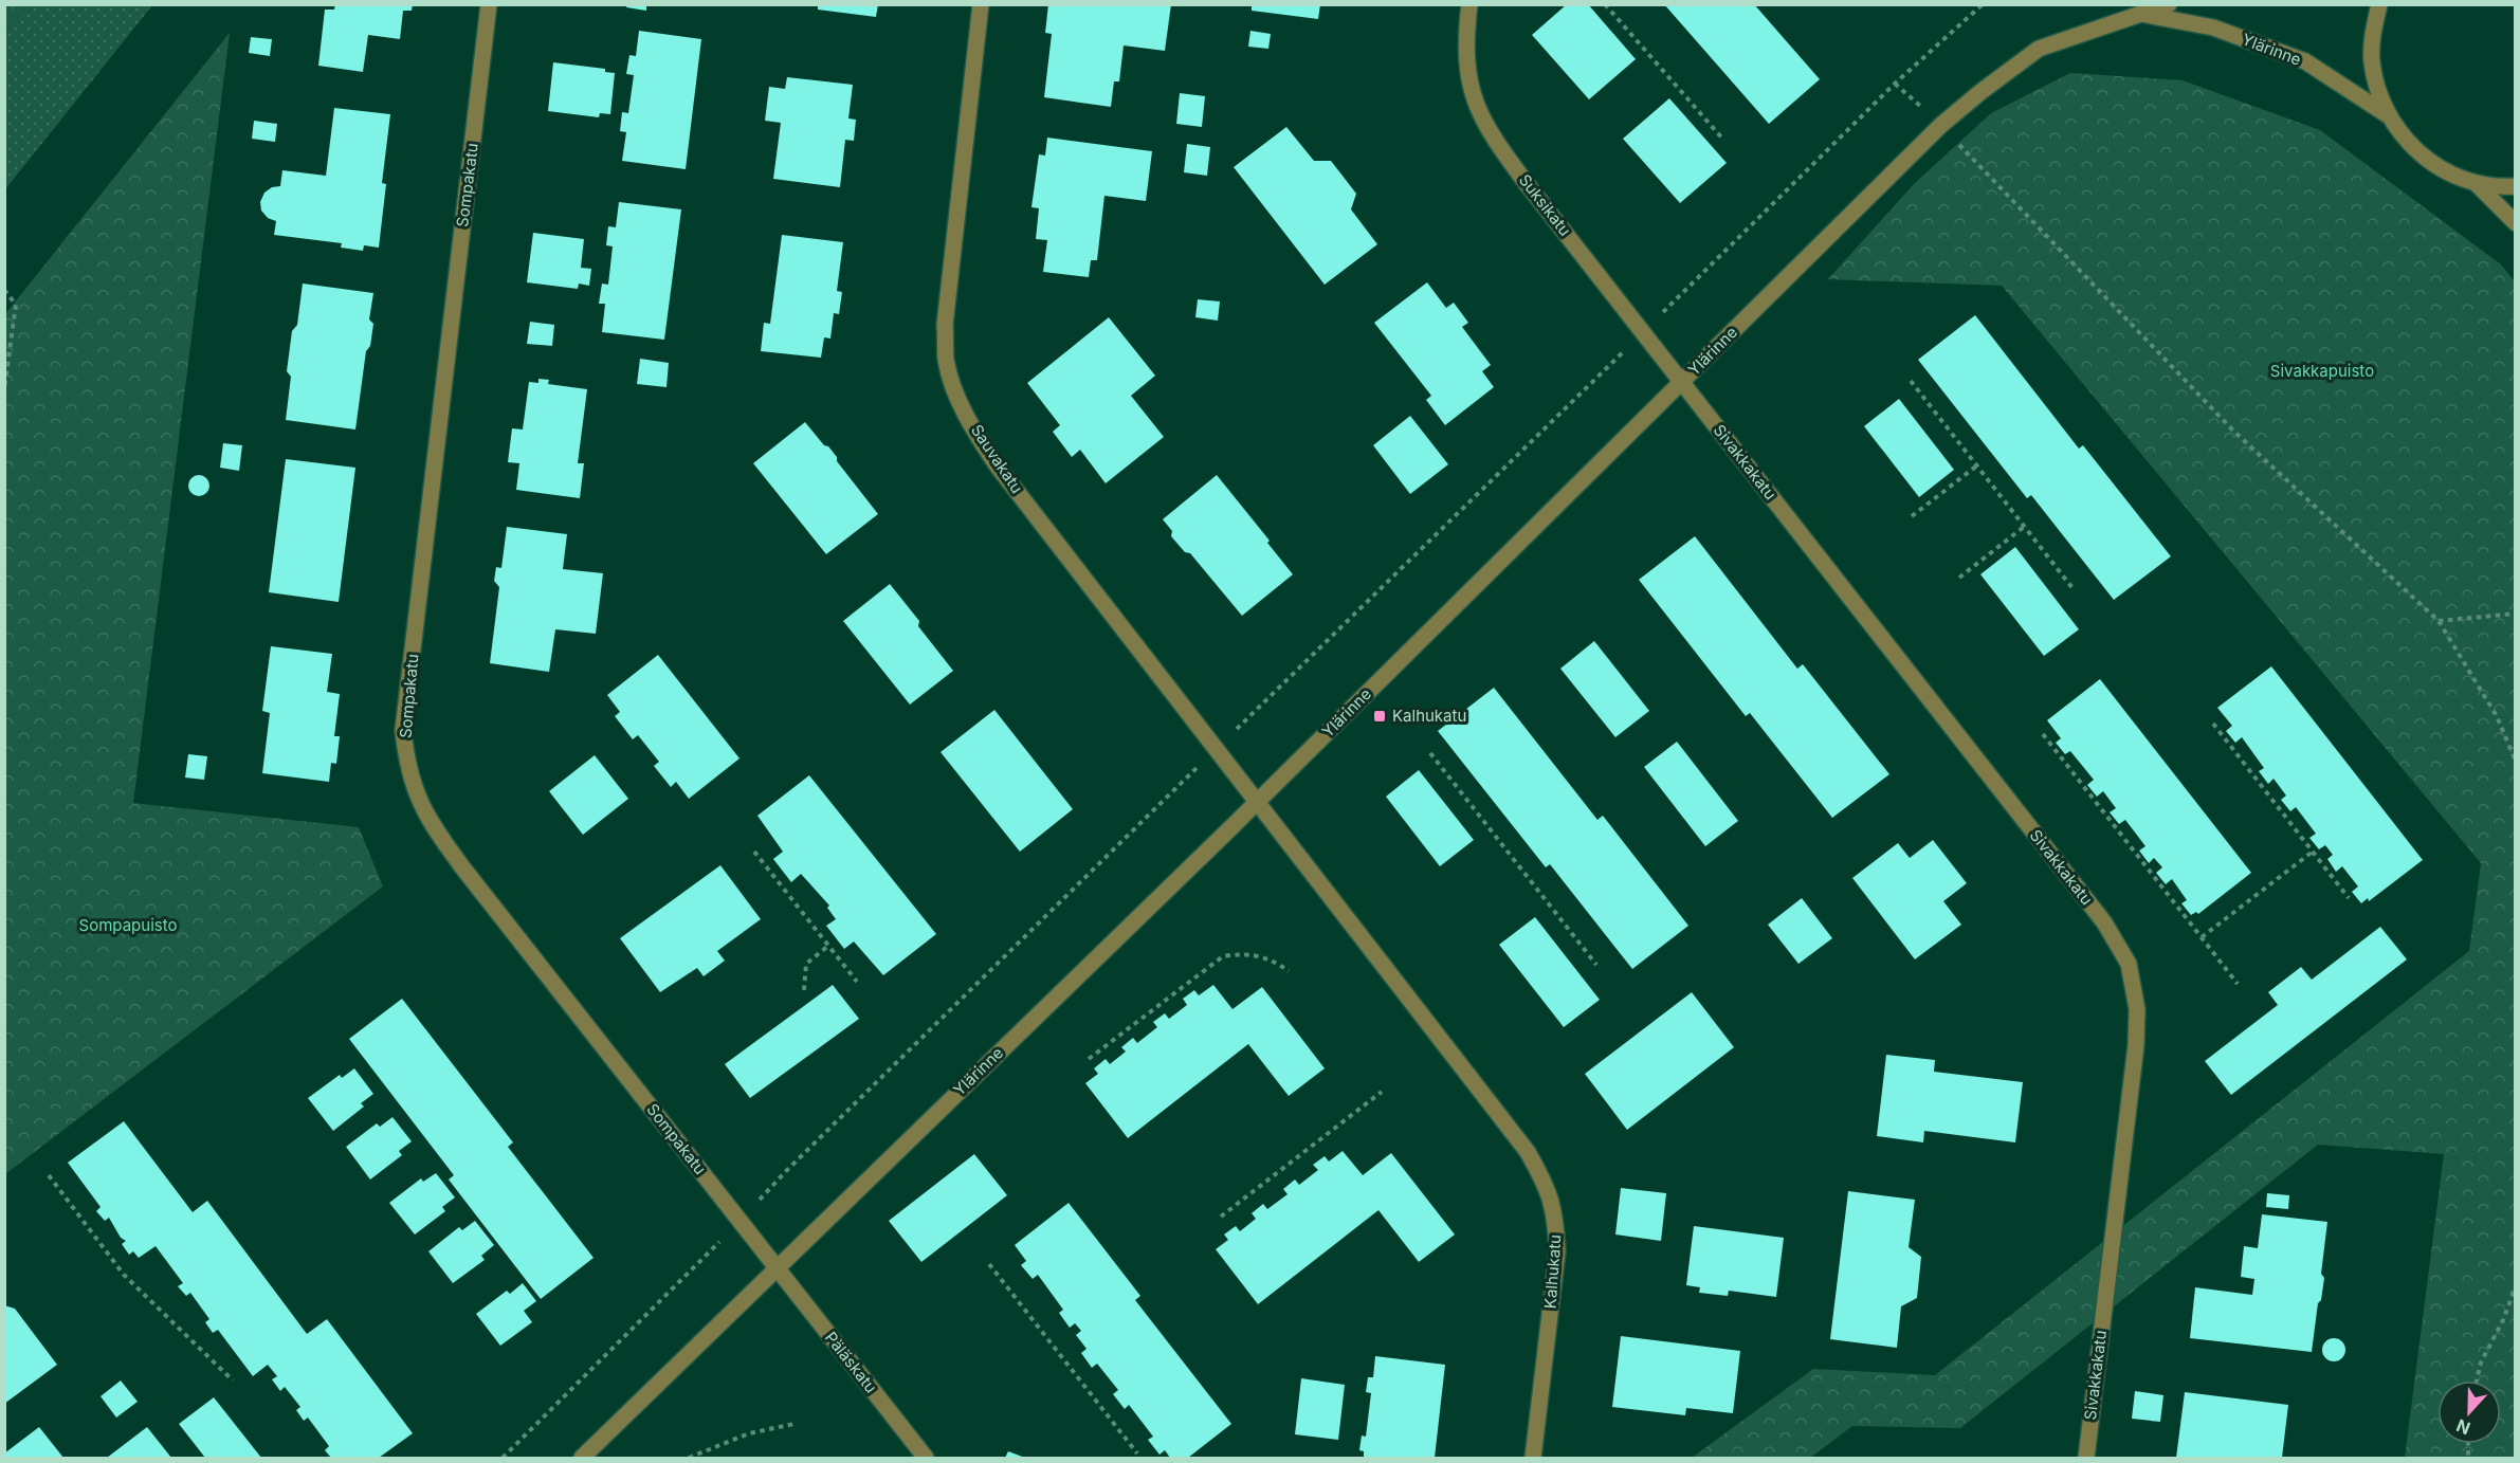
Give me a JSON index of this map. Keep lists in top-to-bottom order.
{
  "streets": {
    "street": [
      "Ylärinne",
      "Sompakatu",
      "Suksikatu",
      "Sauvakatu",
      "Sivakkakatu",
      "Kalhukatu",
      "Päläskatu"
    ]
  },
  "crossings": [
    ["Ylärinne", "Sompakatu"],
    ["Ylärinne", "Suksikatu"],
    ["Ylärinne", "Sauvakatu"],
    ["Ylärinne", "Sivakkakatu"],
    ["Ylärinne", "Kalhukatu"],
    ["Ylärinne", "Päläskatu"],
    ["Sompakatu", "Päläskatu"],
    ["Suksikatu", "Sivakkakatu"],
    ["Sauvakatu", "Kalhukatu"]
  ],
  "parks": ["Sivakkapuisto", "Sompapuisto"],
  "places": {
    "transit": ["Kalhukatu"]
  },
  "north": "bottom"
}
